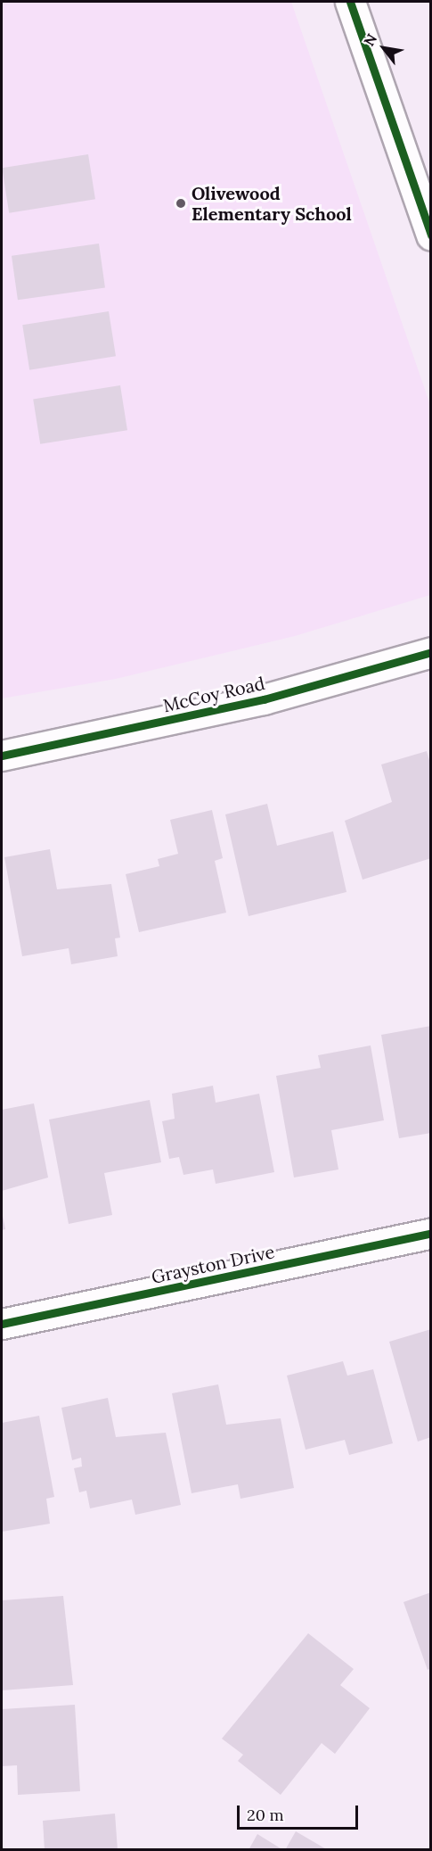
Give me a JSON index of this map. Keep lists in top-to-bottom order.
{
  "streets": {
    "street": ["McCoy Road", "Grayston Drive"]
  },
  "places": ["Olivewood Elementary School"],
  "scale_bar": "20 m",
  "north": "top left"
}
